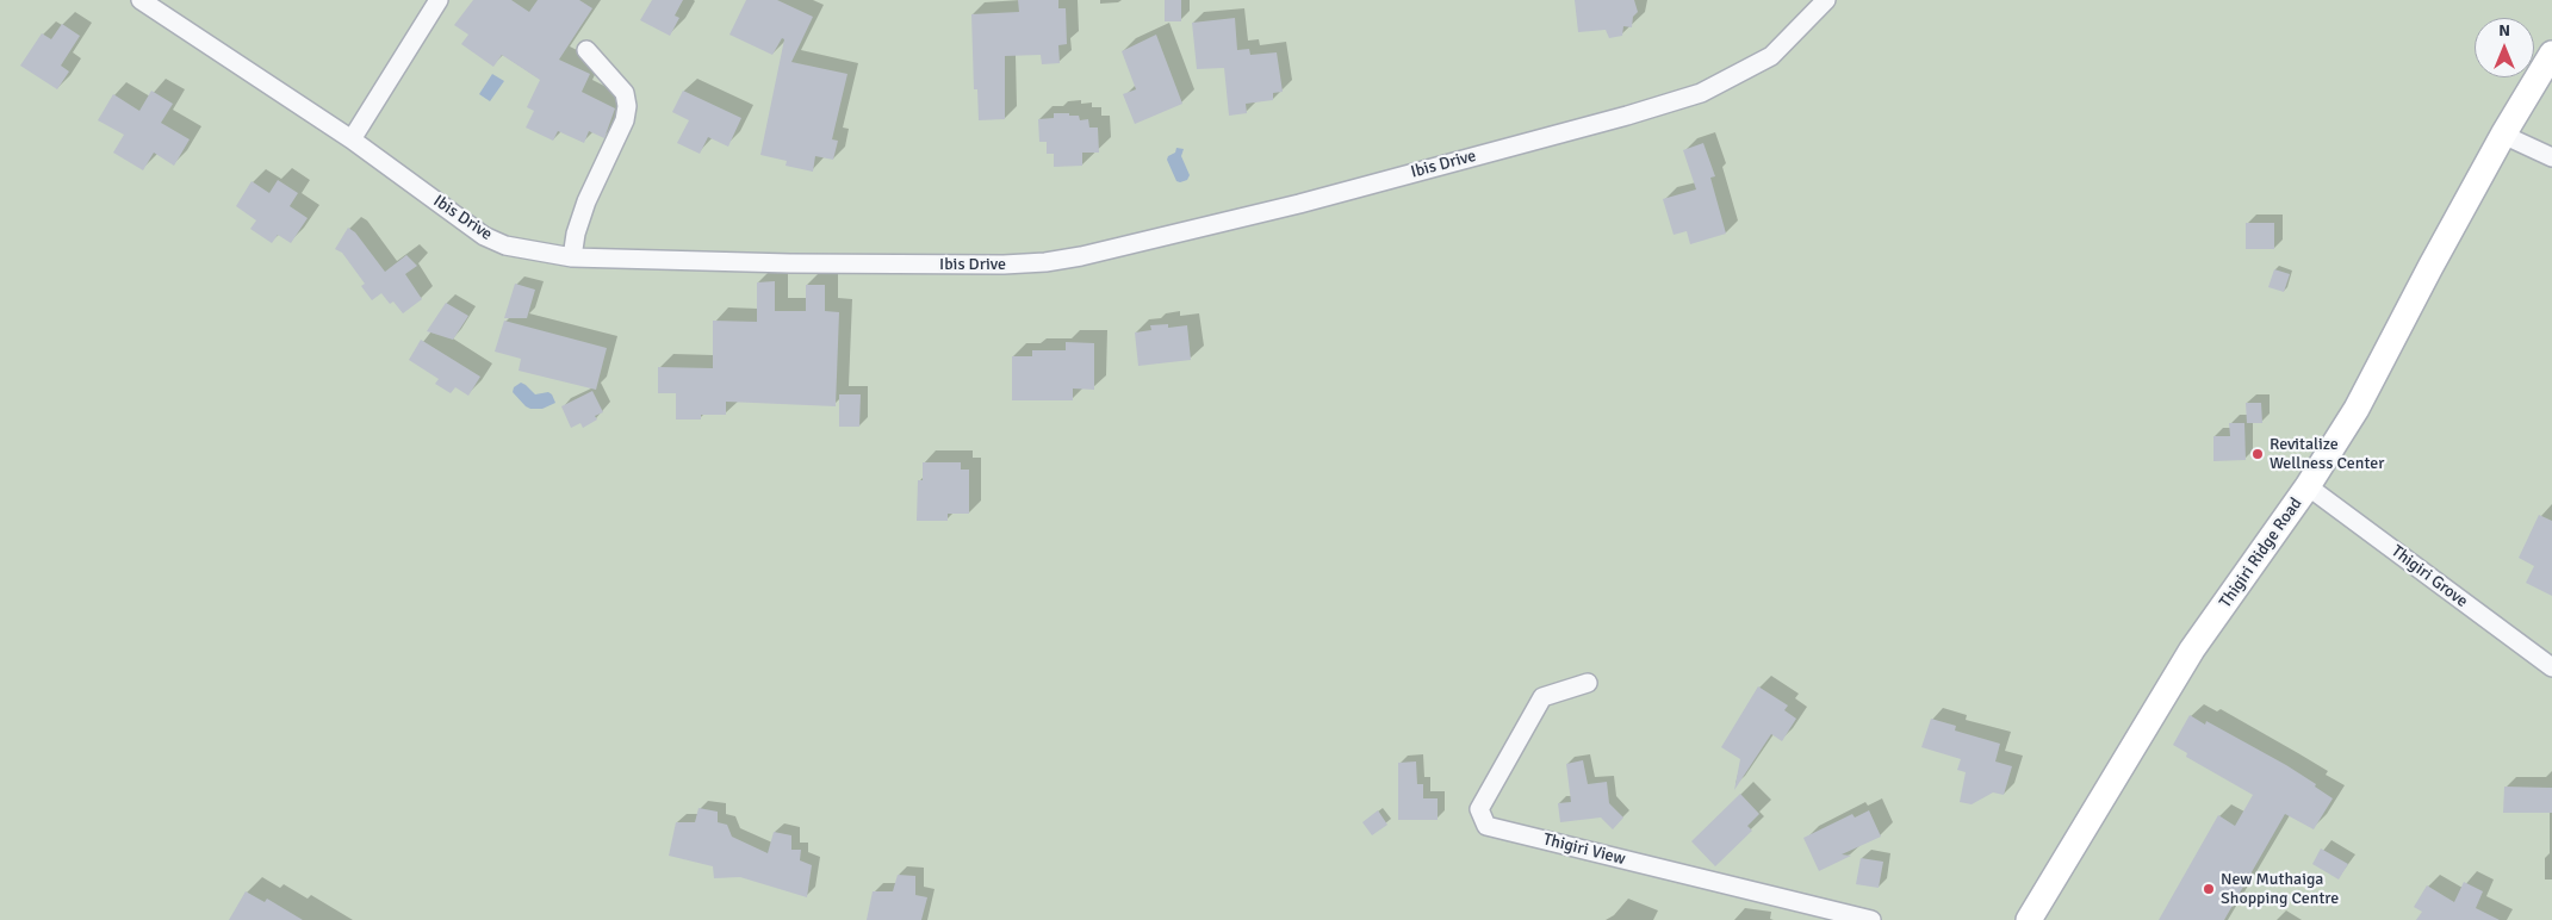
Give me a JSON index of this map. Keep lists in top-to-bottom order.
{
  "streets": {
    "street": [
      "Ibis Drive",
      "Thigiri Ridge Road",
      "Thigiri Grove",
      "Thigiri View"
    ]
  },
  "crossings": [
    ["Thigiri Ridge Road", "Thigiri Grove"]
  ],
  "places": ["Revitalize Wellness Center", "New Muthaiga Shopping Centre"],
  "north": "top"
}
